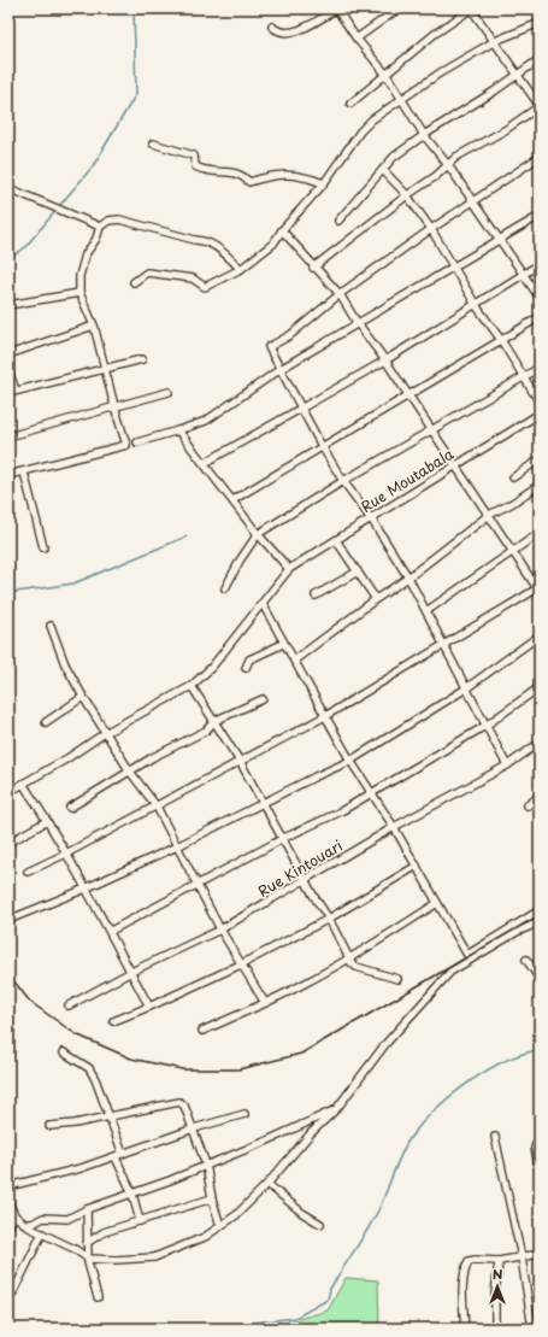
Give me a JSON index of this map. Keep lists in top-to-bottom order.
{
  "streets": {
    "street": ["Rue Moutabala", "Rue Kintouari"]
  },
  "north": "top"
}
